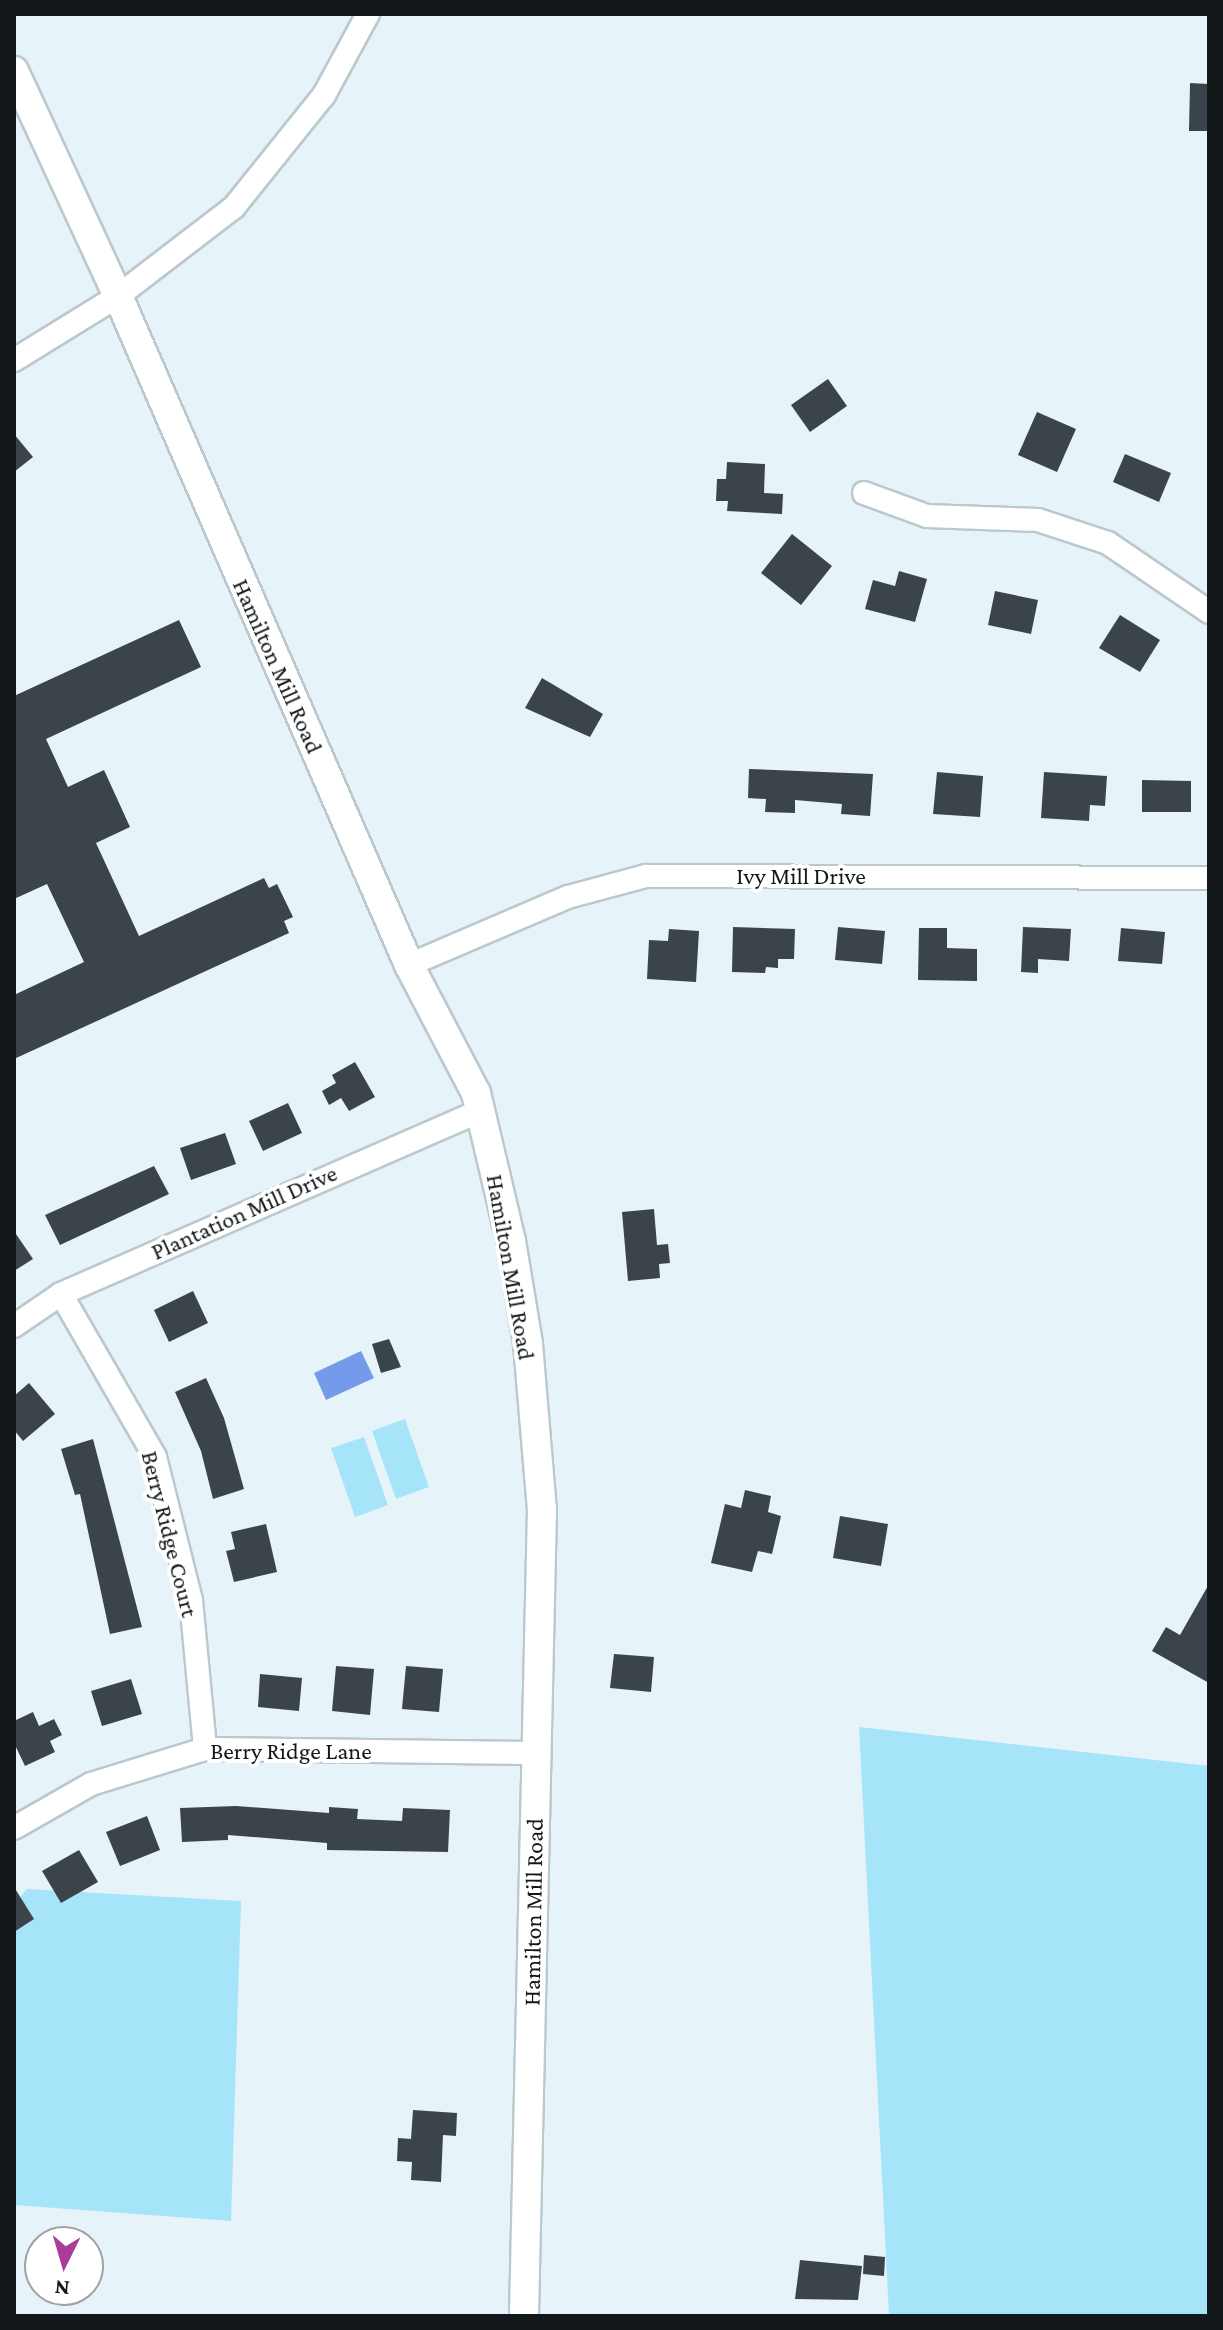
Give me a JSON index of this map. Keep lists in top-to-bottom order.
{
  "streets": {
    "main road": ["Hamilton Mill Road"],
    "street": [
      "Ivy Mill Drive",
      "Plantation Mill Drive",
      "Berry Ridge Court",
      "Berry Ridge Lane"
    ]
  },
  "crossings": [
    ["Hamilton Mill Road", "Ivy Mill Drive"],
    ["Hamilton Mill Road", "Plantation Mill Drive"],
    ["Hamilton Mill Road", "Berry Ridge Lane"],
    ["Plantation Mill Drive", "Berry Ridge Court"],
    ["Berry Ridge Court", "Berry Ridge Lane"]
  ],
  "north": "bottom"
}
